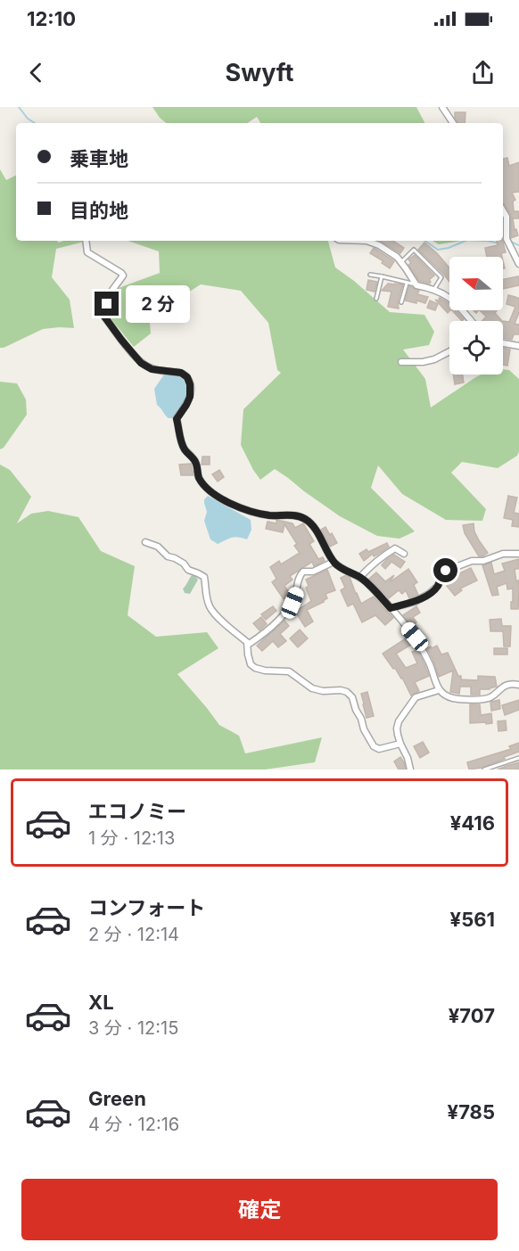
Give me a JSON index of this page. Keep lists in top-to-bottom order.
{
  "north": "left",
  "page": {
    "status": "12:10",
    "header": "Swyft",
    "banner": ["乗車地", "目的地"],
    "bubble": "2 分",
    "list": [
      {
        "name": "エコノミー",
        "note": "1 分 · 12:13",
        "value": "¥416"
      },
      {
        "name": "コンフォート",
        "note": "2 分 · 12:14",
        "value": "¥561"
      },
      {
        "name": "XL",
        "note": "3 分 · 12:15",
        "value": "¥707"
      },
      {
        "name": "Green",
        "note": "4 分 · 12:16",
        "value": "¥785"
      }
    ],
    "buttons": "確定"
  }
}
